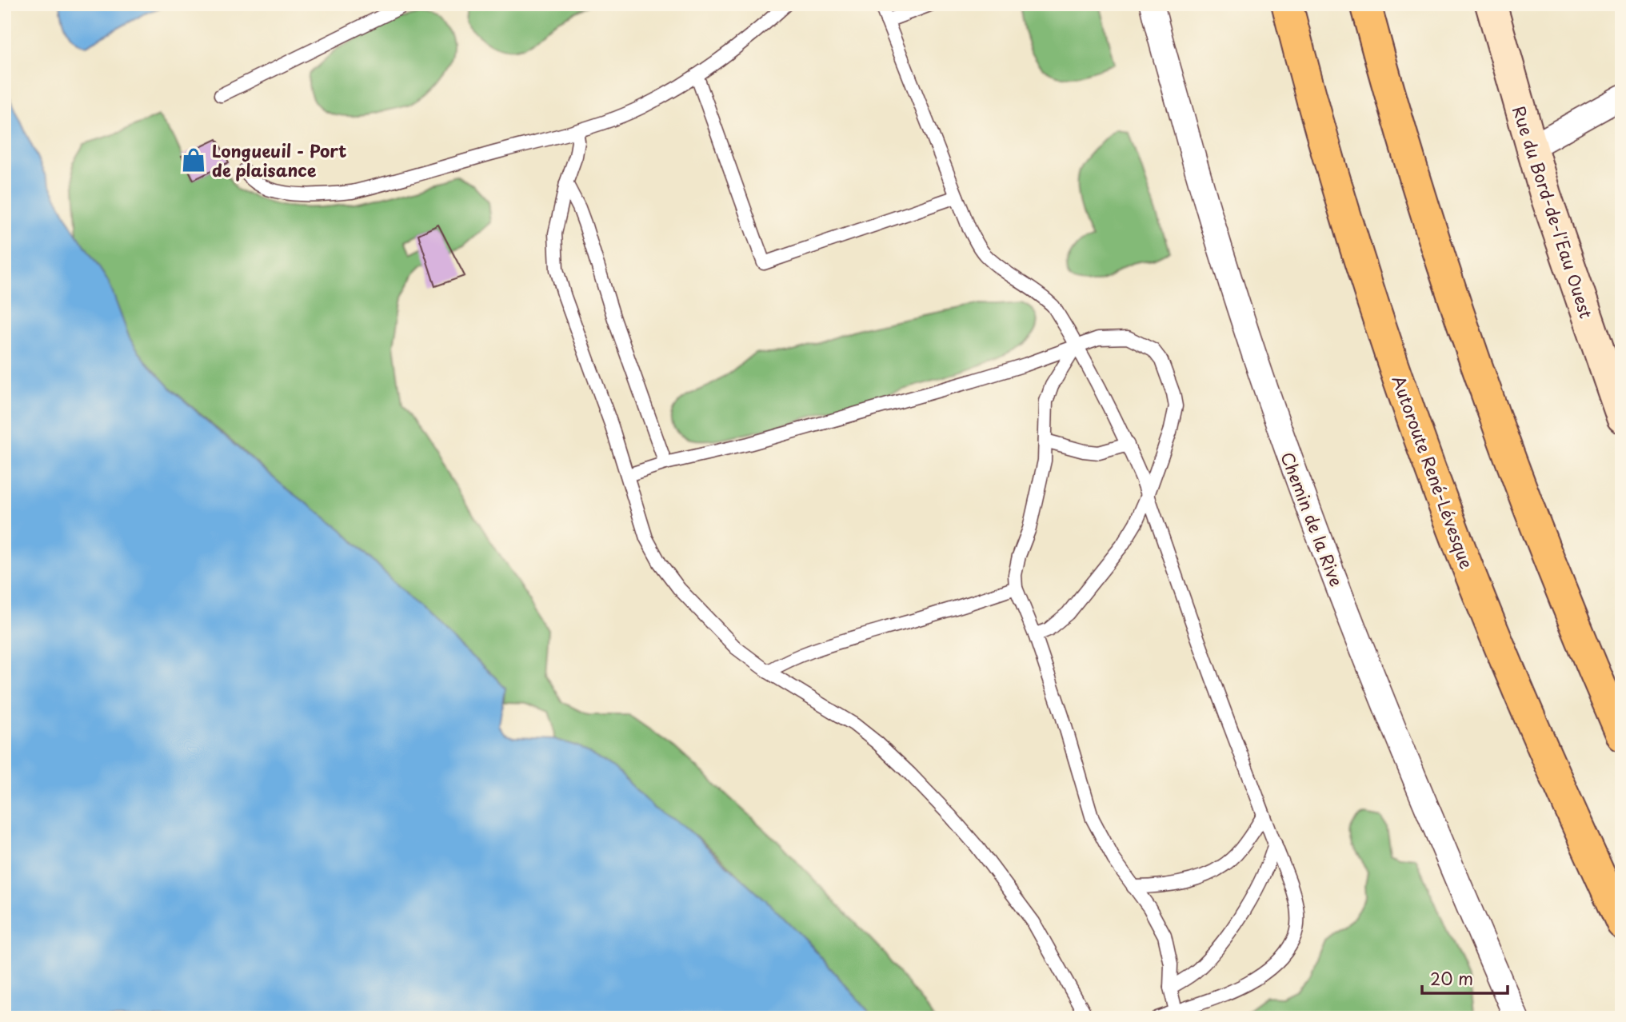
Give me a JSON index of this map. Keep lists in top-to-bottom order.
{
  "streets": {
    "highway": ["Autoroute René-Lévesque"],
    "street": ["Rue du Bord-de-l'Eau Ouest", "Chemin de la Rive"]
  },
  "places": {
    "shop": ["Longueuil - Port de plaisance"]
  },
  "scale_bar": "20 m"
}
